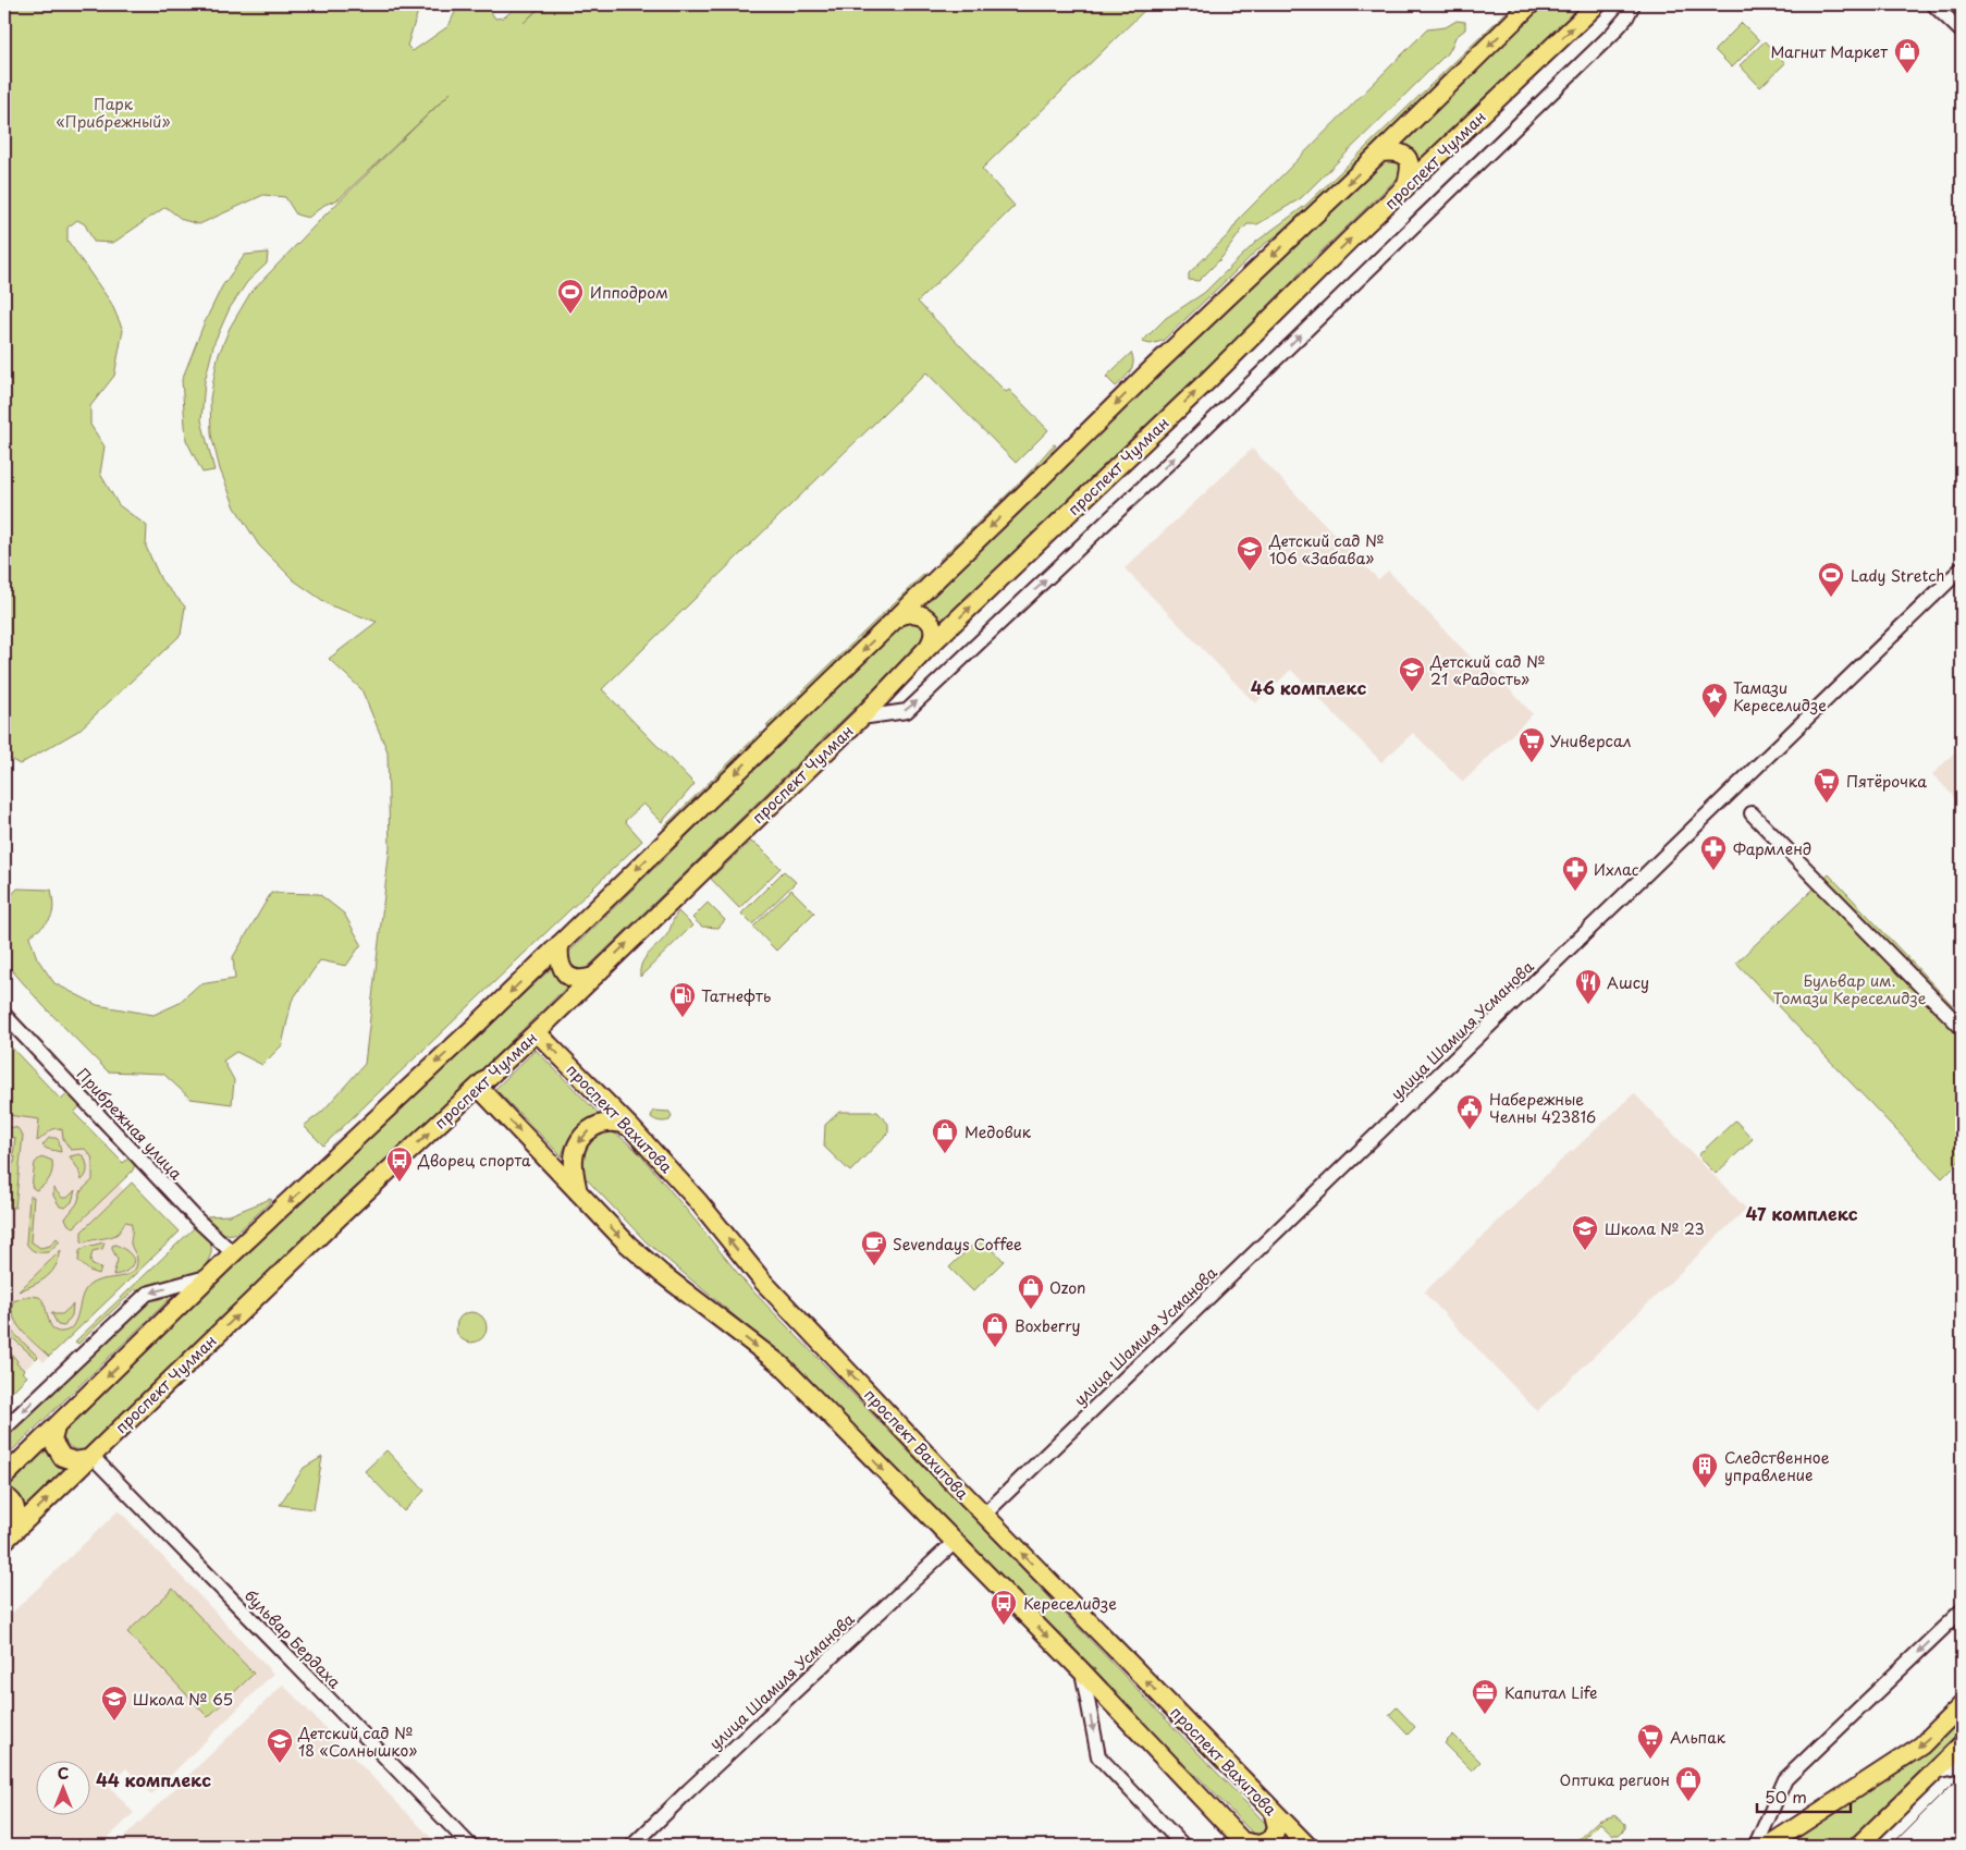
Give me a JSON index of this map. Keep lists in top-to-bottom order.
{
  "streets": {
    "main road": ["проспект Чулман", "проспект Вахитова"],
    "street": ["улица Шамиля Усманова", "Прибрежная улица", "бульвар Бердаха"]
  },
  "crossings": [
    ["проспект Чулман", "проспект Вахитова"],
    ["проспект Чулман", "бульвар Бердаха"],
    ["улица Шамиля Усманова", "проспект Вахитова"]
  ],
  "districts": ["46 комплекс", "47 комплекс", "44 комплекс"],
  "parks": ["Парк «Прибрежный»", "Бульвар им. Томази Кереселидзе"],
  "places": {
    "shop": [
      "Магнит Маркет",
      "Медовик",
      "Ozon",
      "Boxberry",
      "Оптика регион"
    ],
    "sports": ["Ипподром", "Lady Stretch"],
    "school or university": [
      "Детский сад № 106 «Забава»",
      "Детский сад № 21 «Радость»",
      "Школа № 23",
      "Школа № 65",
      "Детский сад № 18 «Солнышко»"
    ],
    "place": ["Тамази Кереселидзе"],
    "supermarket": ["Универсал", "Пятёрочка", "Альпак"],
    "pharmacy": ["Фармленд", "Ихлас"],
    "restaurant": ["Ашсу"],
    "fuel station": ["Татнефть"],
    "public building": ["Набережные Челны 423816"],
    "bus stop": ["Дворец спорта", "Кереселидзе"],
    "cafe": ["Sevendays Coffee"],
    "building": ["Следственное управление"],
    "office": ["Капитал Life"]
  },
  "scale_bar": "50 m",
  "north": "top"
}
